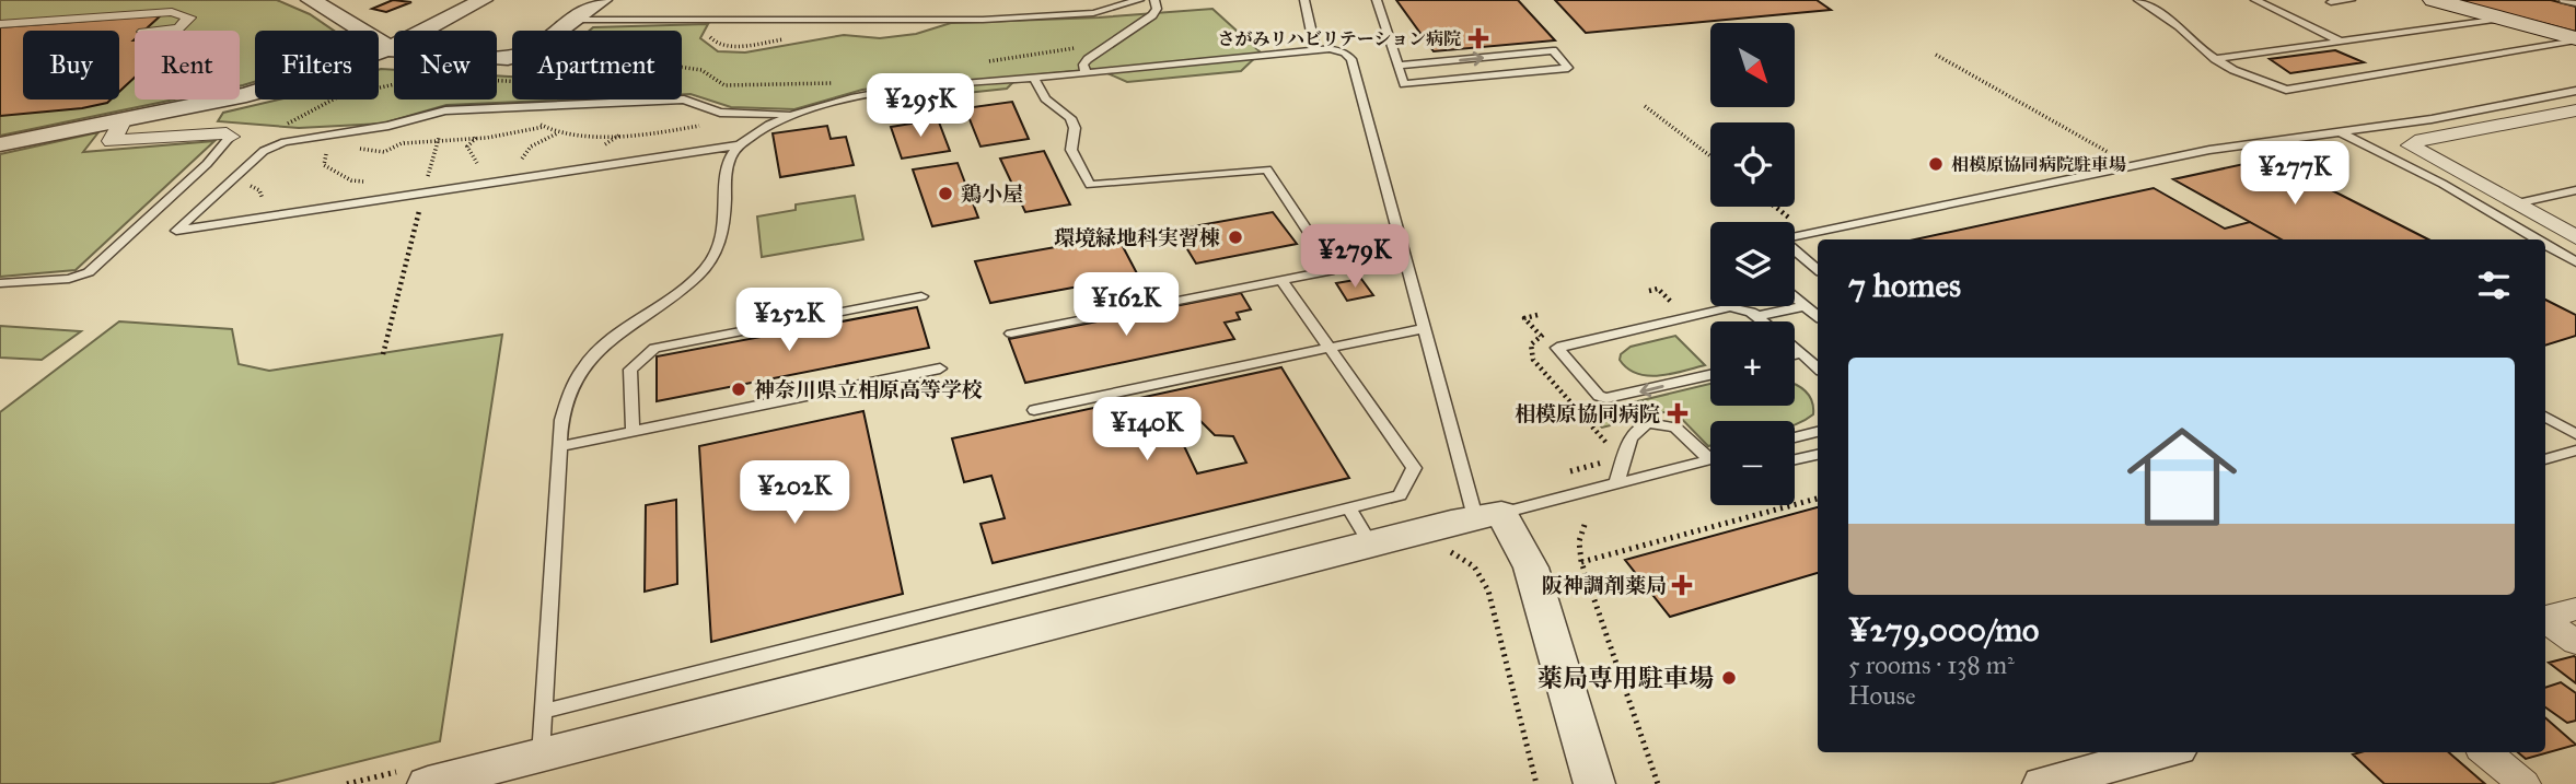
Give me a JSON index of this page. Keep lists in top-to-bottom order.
{
  "places": {
    "health": ["さがみリハビリテーション病院", "相模原協同病院", "阪神調剤薬局"],
    "other": [
      "相模原協同病院駐車場",
      "鶏小屋",
      "環境緑地科実習棟",
      "神奈川県立相原高等学校",
      "薬局専用駐車場"
    ]
  },
  "north": "bottom right",
  "page": {
    "map_buttons": ["+", "−"],
    "chip": [
      "Buy",
      "Rent",
      "Filters",
      "New",
      "Apartment"
    ],
    "price": [
      "¥295K",
      "¥277K",
      "¥279K",
      "¥162K",
      "¥252K",
      "¥140K",
      "¥202K"
    ],
    "heading": "7 homes",
    "list": [
      {
        "name": "¥279,000/mo",
        "note": "5 rooms · 138 m² · House"
      }
    ]
  }
}
